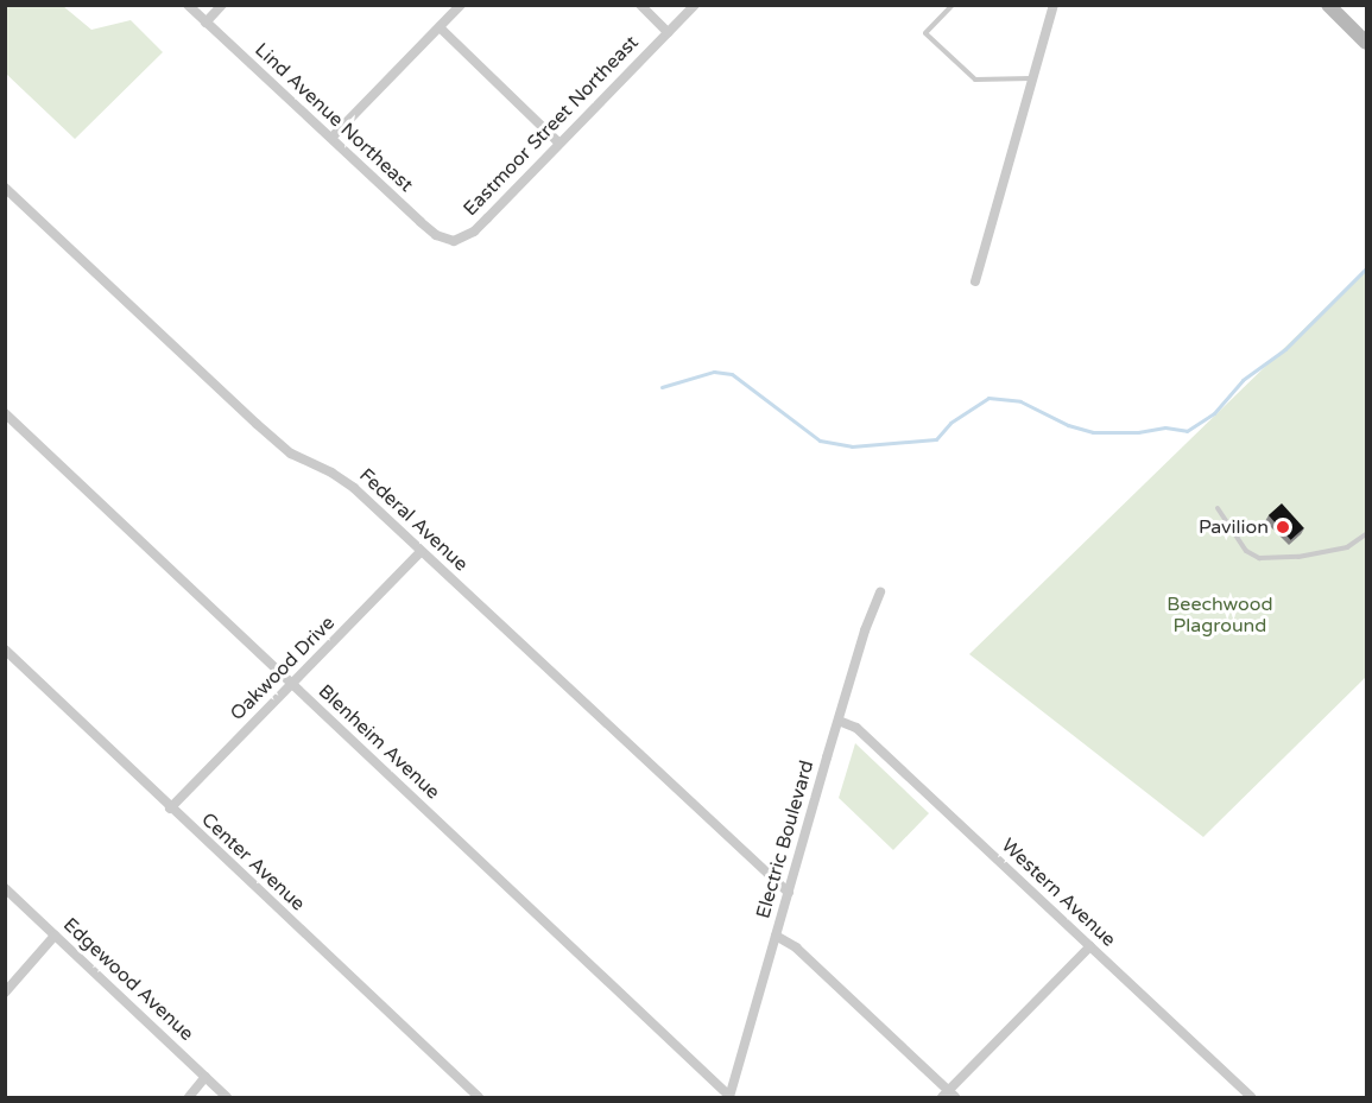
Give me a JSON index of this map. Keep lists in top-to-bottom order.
{
  "streets": {
    "street": [
      "Lind Avenue Northeast",
      "Eastmoor Street Northeast",
      "Federal Avenue",
      "Oakwood Drive",
      "Blenheim Avenue",
      "Electric Boulevard",
      "Center Avenue",
      "Western Avenue",
      "Edgewood Avenue"
    ]
  },
  "crossings": [
    ["Lind Avenue Northeast", "Eastmoor Street Northeast"],
    ["Federal Avenue", "Oakwood Drive"],
    ["Federal Avenue", "Electric Boulevard"],
    ["Oakwood Drive", "Blenheim Avenue"],
    ["Oakwood Drive", "Center Avenue"],
    ["Blenheim Avenue", "Electric Boulevard"],
    ["Electric Boulevard", "Western Avenue"]
  ],
  "parks": ["Beechwood Plaground"],
  "places": ["Pavilion"]
}
